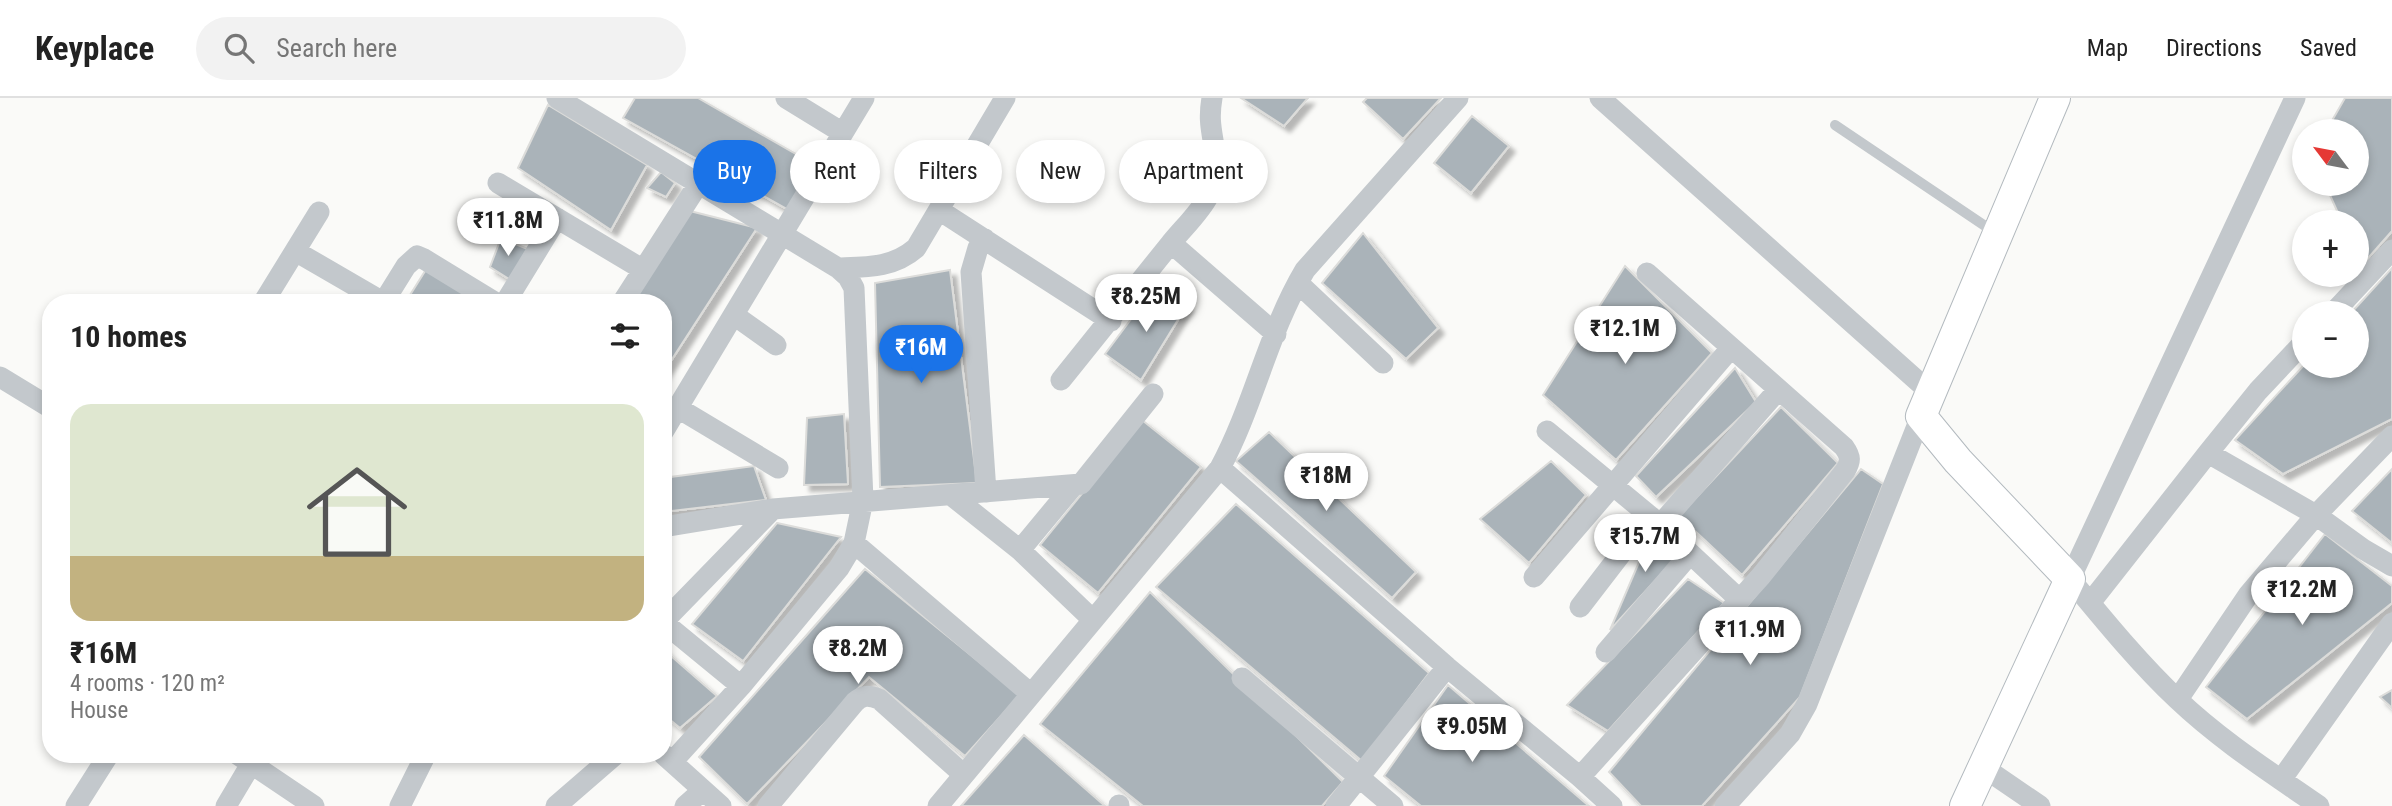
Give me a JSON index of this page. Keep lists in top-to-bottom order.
{
  "north": "top left",
  "page": {
    "header": "Keyplace",
    "search": "Search here",
    "nav": ["Map", "Directions", "Saved"],
    "map_buttons": ["+", "−"],
    "chip": [
      "Buy",
      "Rent",
      "Filters",
      "New",
      "Apartment"
    ],
    "price": [
      "₹11.8M",
      "₹8.25M",
      "₹12.1M",
      "₹16M",
      "₹18M",
      "₹15.7M",
      "₹12.2M",
      "₹11.9M",
      "₹8.2M",
      "₹9.05M"
    ],
    "heading": "10 homes",
    "list": [
      {
        "name": "₹16M",
        "note": "4 rooms · 120 m² · House"
      }
    ]
  }
}
